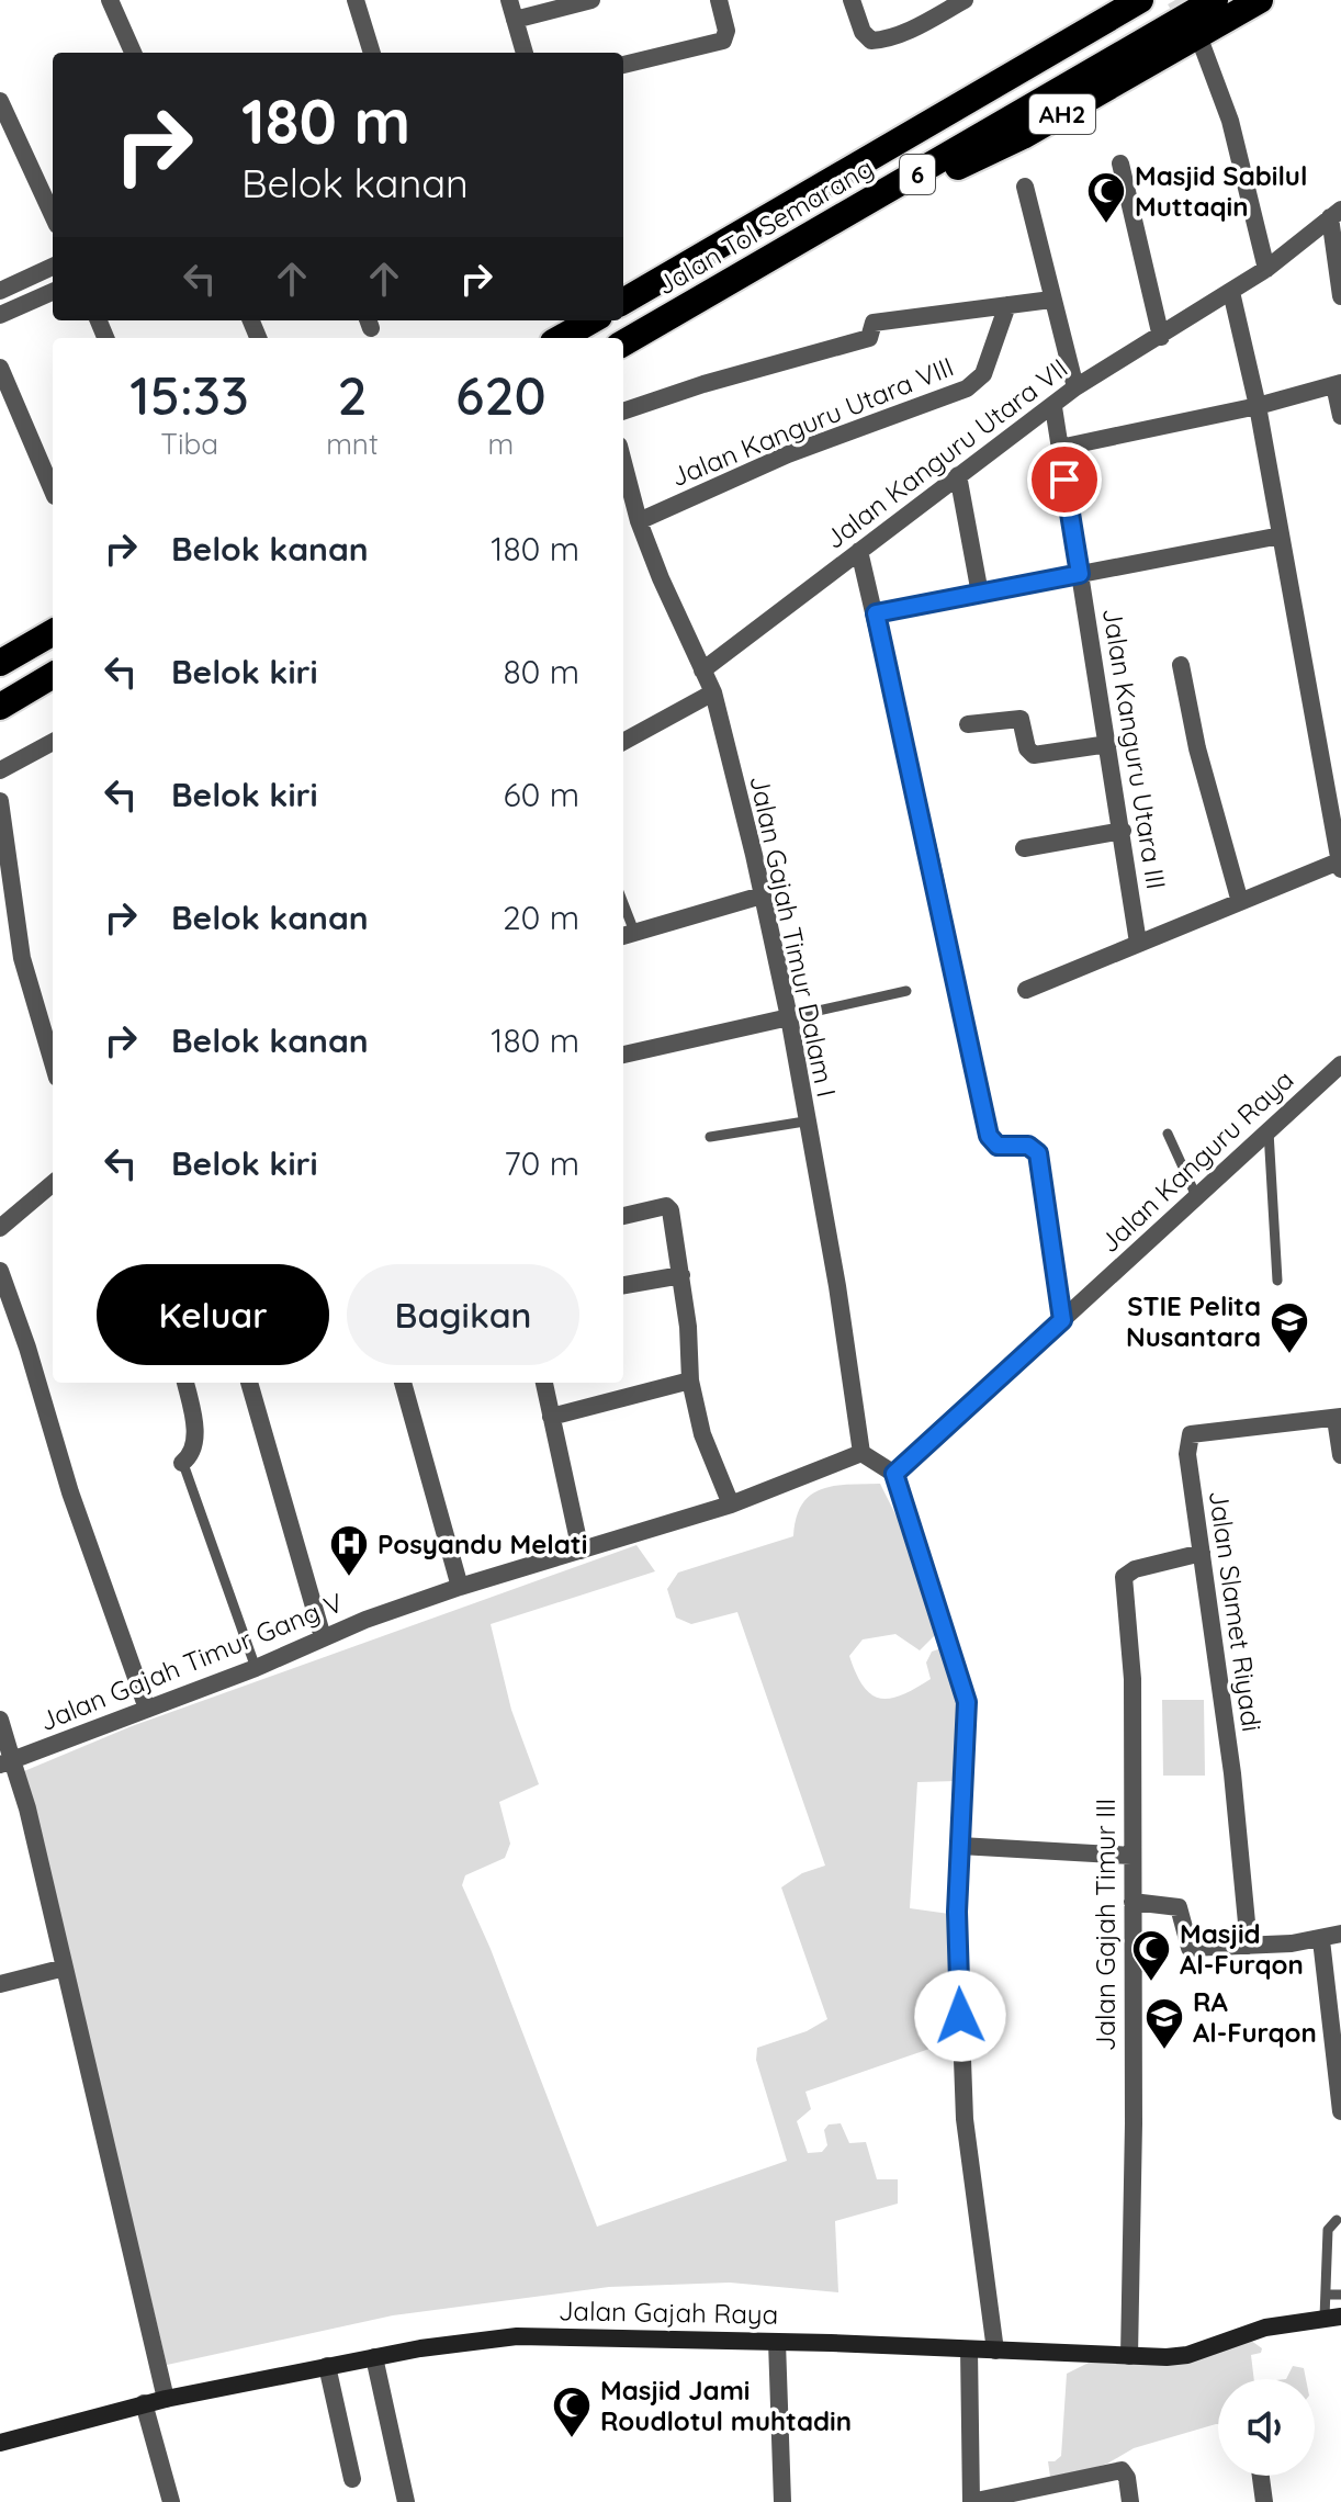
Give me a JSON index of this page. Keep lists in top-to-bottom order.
{
  "streets": {
    "highway": ["AH2", "6", "Jalan Tol Semarang"],
    "main road": ["Jalan Gajah Raya"],
    "street": [
      "Jalan Kanguru Utara VIII",
      "Jalan Kanguru Utara VII",
      "Jalan Kanguru Utara III",
      "Jalan Gajah Timur Dalam I",
      "Jalan Kanguru Raya",
      "Jalan Slamet Riyadi",
      "Jalan Gajah Timur Gang V",
      "Jalan Gajah Timur III"
    ]
  },
  "crossings": [
    ["AH2", "Jalan Tol Semarang"],
    ["Jalan Kanguru Utara VIII", "Jalan Gajah Timur Dalam I"],
    ["Jalan Kanguru Utara VII", "Jalan Kanguru Utara III"],
    ["Jalan Kanguru Utara VII", "Jalan Gajah Timur Dalam I"],
    ["Jalan Gajah Timur Dalam I", "Jalan Gajah Timur Gang V"],
    ["Jalan Slamet Riyadi", "Jalan Gajah Timur III"],
    ["Jalan Gajah Timur III", "Jalan Gajah Raya"]
  ],
  "places": {
    "mosque": ["Masjid Sabilul Muttaqin", "Masjid Al-Furqon", "Masjid Jami Roudlotul muhtadin"],
    "school or university": ["STIE Pelita Nusantara", "RA Al-Furqon"],
    "hospital": ["Posyandu Melati"]
  },
  "page": {
    "turn": ["180 m", "Belok kanan"],
    "eta": [
      "15:33",
      "Tiba",
      "2",
      "mnt",
      "620",
      "m"
    ],
    "list": [
      {
        "name": "Belok kanan",
        "value": "180 m"
      },
      {
        "name": "Belok kiri",
        "value": "80 m"
      },
      {
        "name": "Belok kiri",
        "value": "60 m"
      },
      {
        "name": "Belok kanan",
        "value": "20 m"
      },
      {
        "name": "Belok kanan",
        "value": "180 m"
      },
      {
        "name": "Belok kiri",
        "value": "70 m"
      }
    ],
    "buttons": ["Keluar", "Bagikan"]
  }
}
